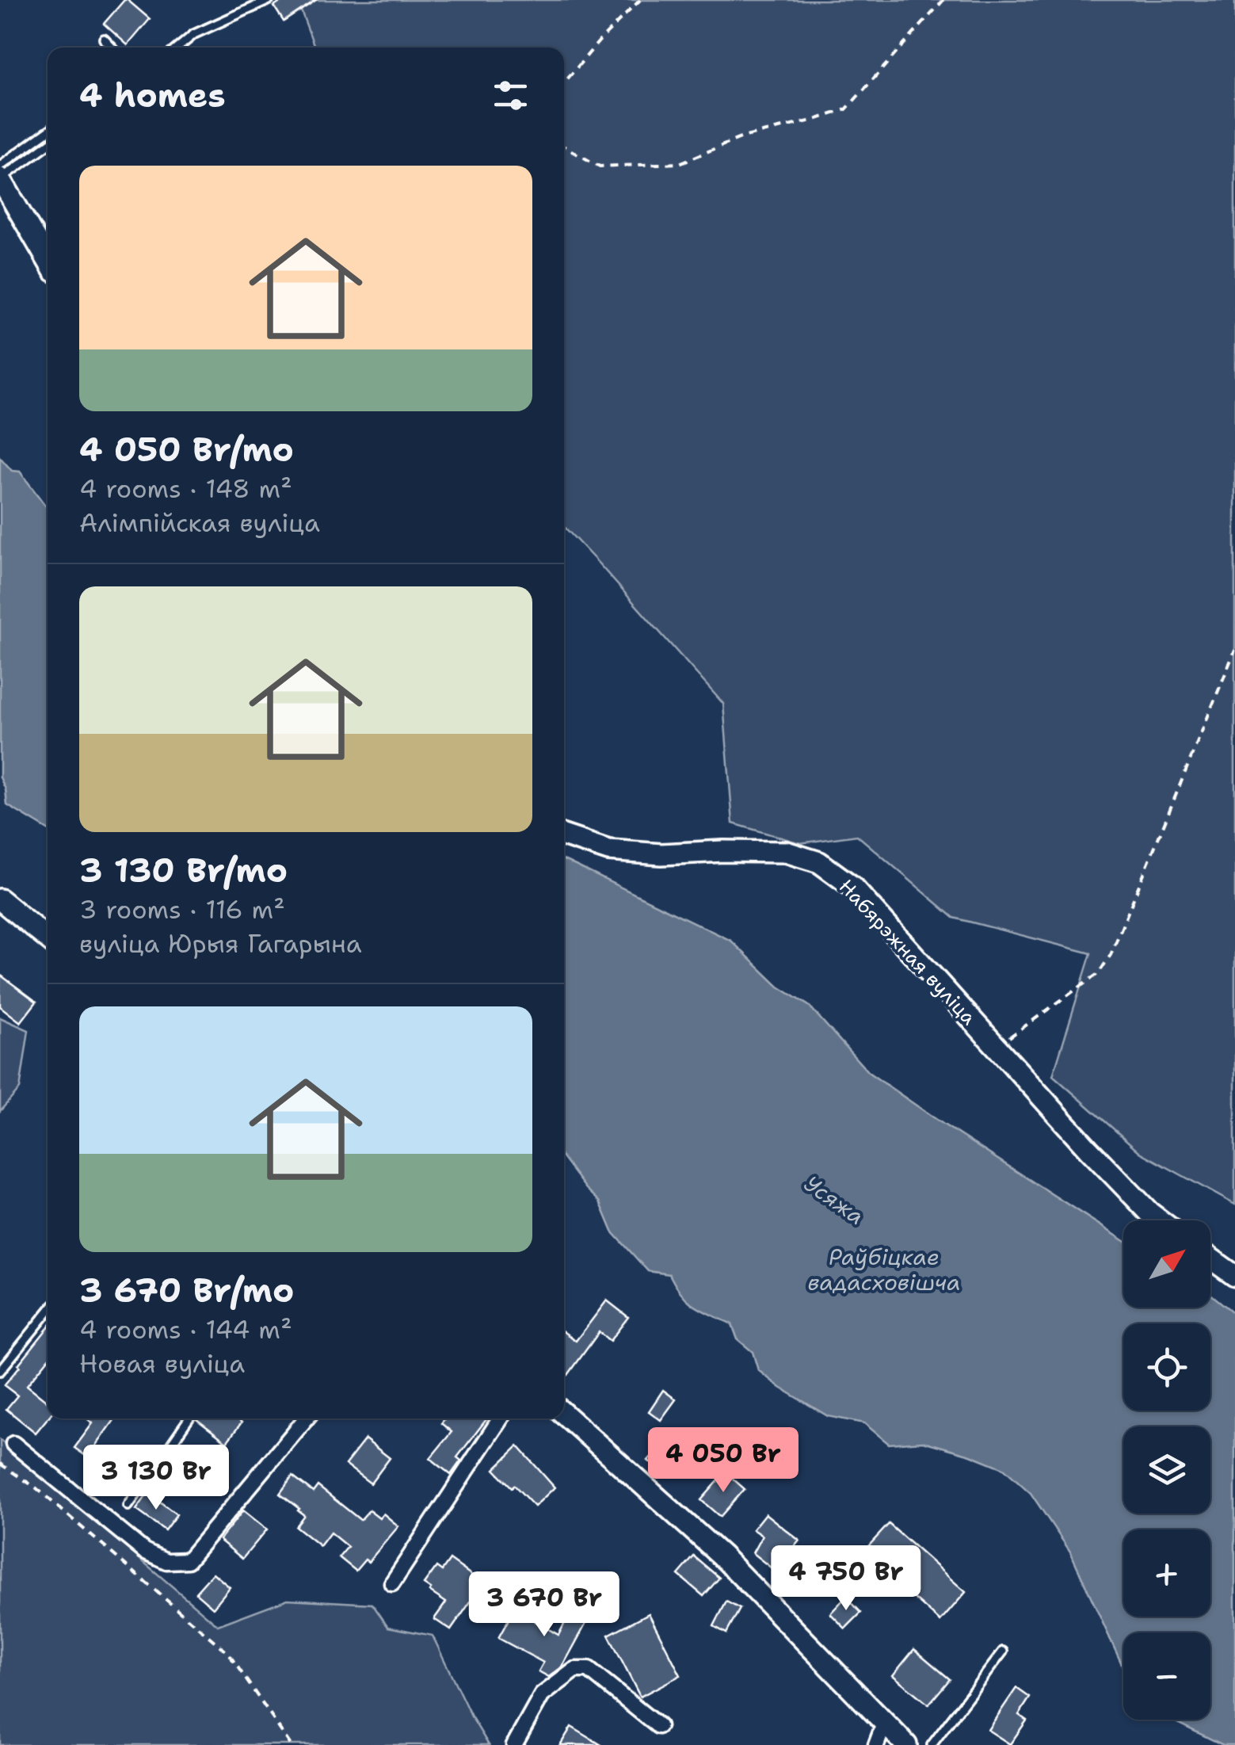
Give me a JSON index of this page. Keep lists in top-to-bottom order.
{
  "streets": {
    "street": ["Набярэжная вуліца"]
  },
  "water": ["Усяжа", "Раўбіцкае вадасховішча"],
  "north": "top right",
  "page": {
    "heading": "4 homes",
    "list": [
      {
        "name": "4 050 Br/mo",
        "note": "4 rooms · 148 m² · Алімпійская вуліца"
      },
      {
        "name": "3 130 Br/mo",
        "note": "3 rooms · 116 m² · вуліца Юрыя Гагарына"
      },
      {
        "name": "3 670 Br/mo",
        "note": "4 rooms · 144 m² · Новая вуліца"
      }
    ],
    "map_buttons": ["+", "−"],
    "price": [
      "4 050 Br",
      "3 130 Br",
      "4 750 Br",
      "3 670 Br"
    ]
  }
}
